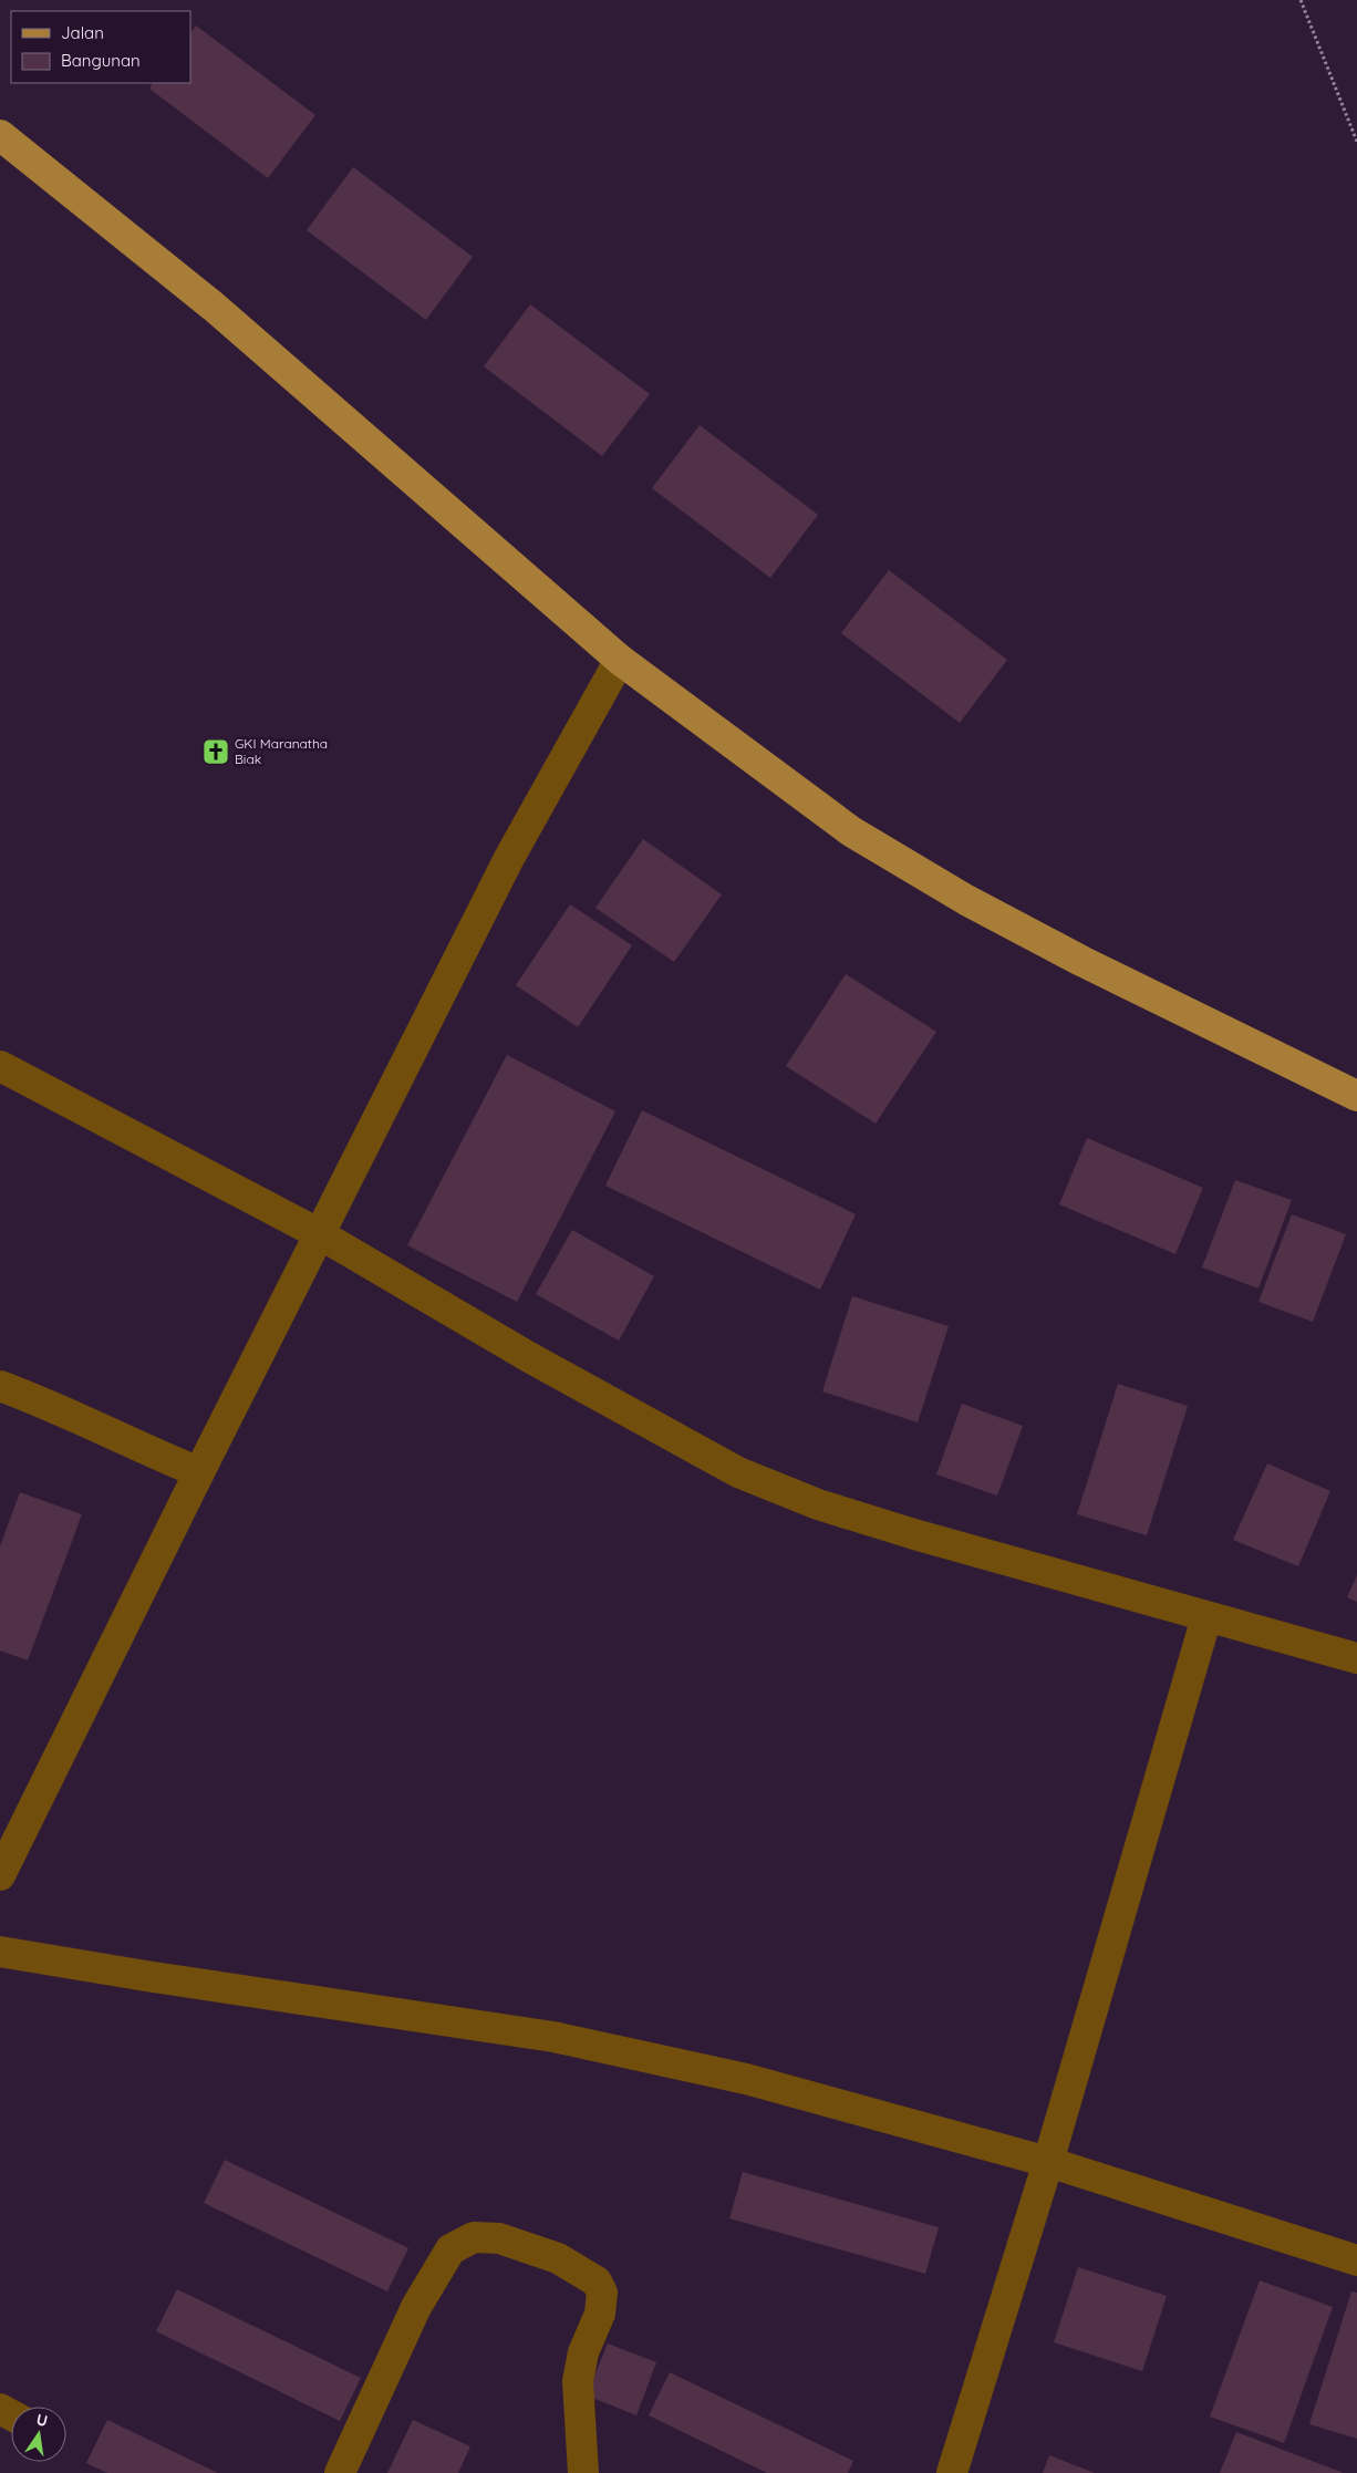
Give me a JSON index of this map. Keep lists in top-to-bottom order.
{
  "places": {
    "church": ["GKI Maranatha Biak"]
  },
  "legend": ["Jalan", "Bangunan"],
  "north": "top"
}
